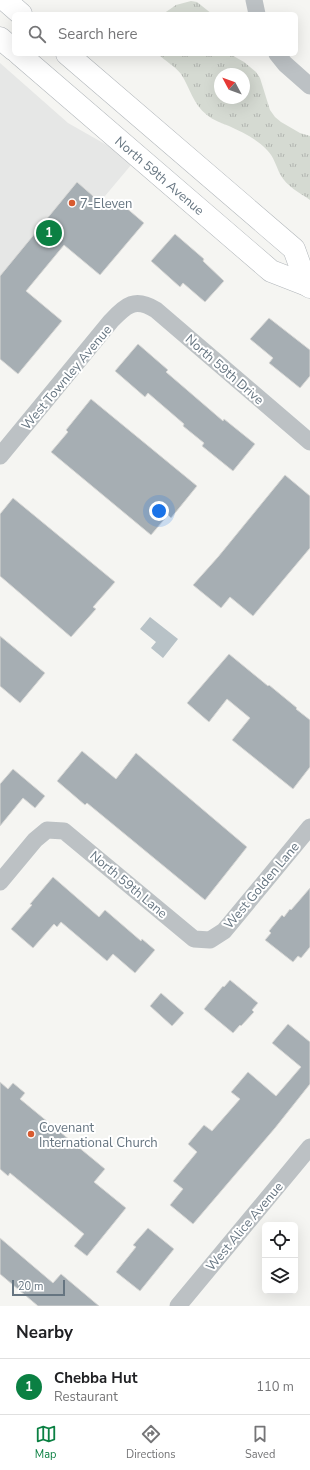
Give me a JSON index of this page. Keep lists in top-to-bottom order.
{
  "streets": {
    "main road": ["North 59th Avenue"],
    "street": [
      "North 59th Drive",
      "West Townley Avenue",
      "North 59th Lane",
      "West Golden Lane",
      "West Alice Avenue"
    ]
  },
  "crossings": [
    ["North 59th Drive", "West Townley Avenue"],
    ["North 59th Lane", "West Golden Lane"]
  ],
  "places": ["7-Eleven", "Covenant International Church"],
  "scale_bar": "20 m",
  "north": "top left",
  "page": {
    "search": "Search here",
    "pins": "1",
    "scale": "20 m",
    "heading": "Nearby",
    "list": [
      {
        "mark": "1",
        "name": "Chebba Hut",
        "note": "Restaurant",
        "value": "110 m"
      }
    ],
    "nav": ["Map", "Directions", "Saved"]
  }
}
